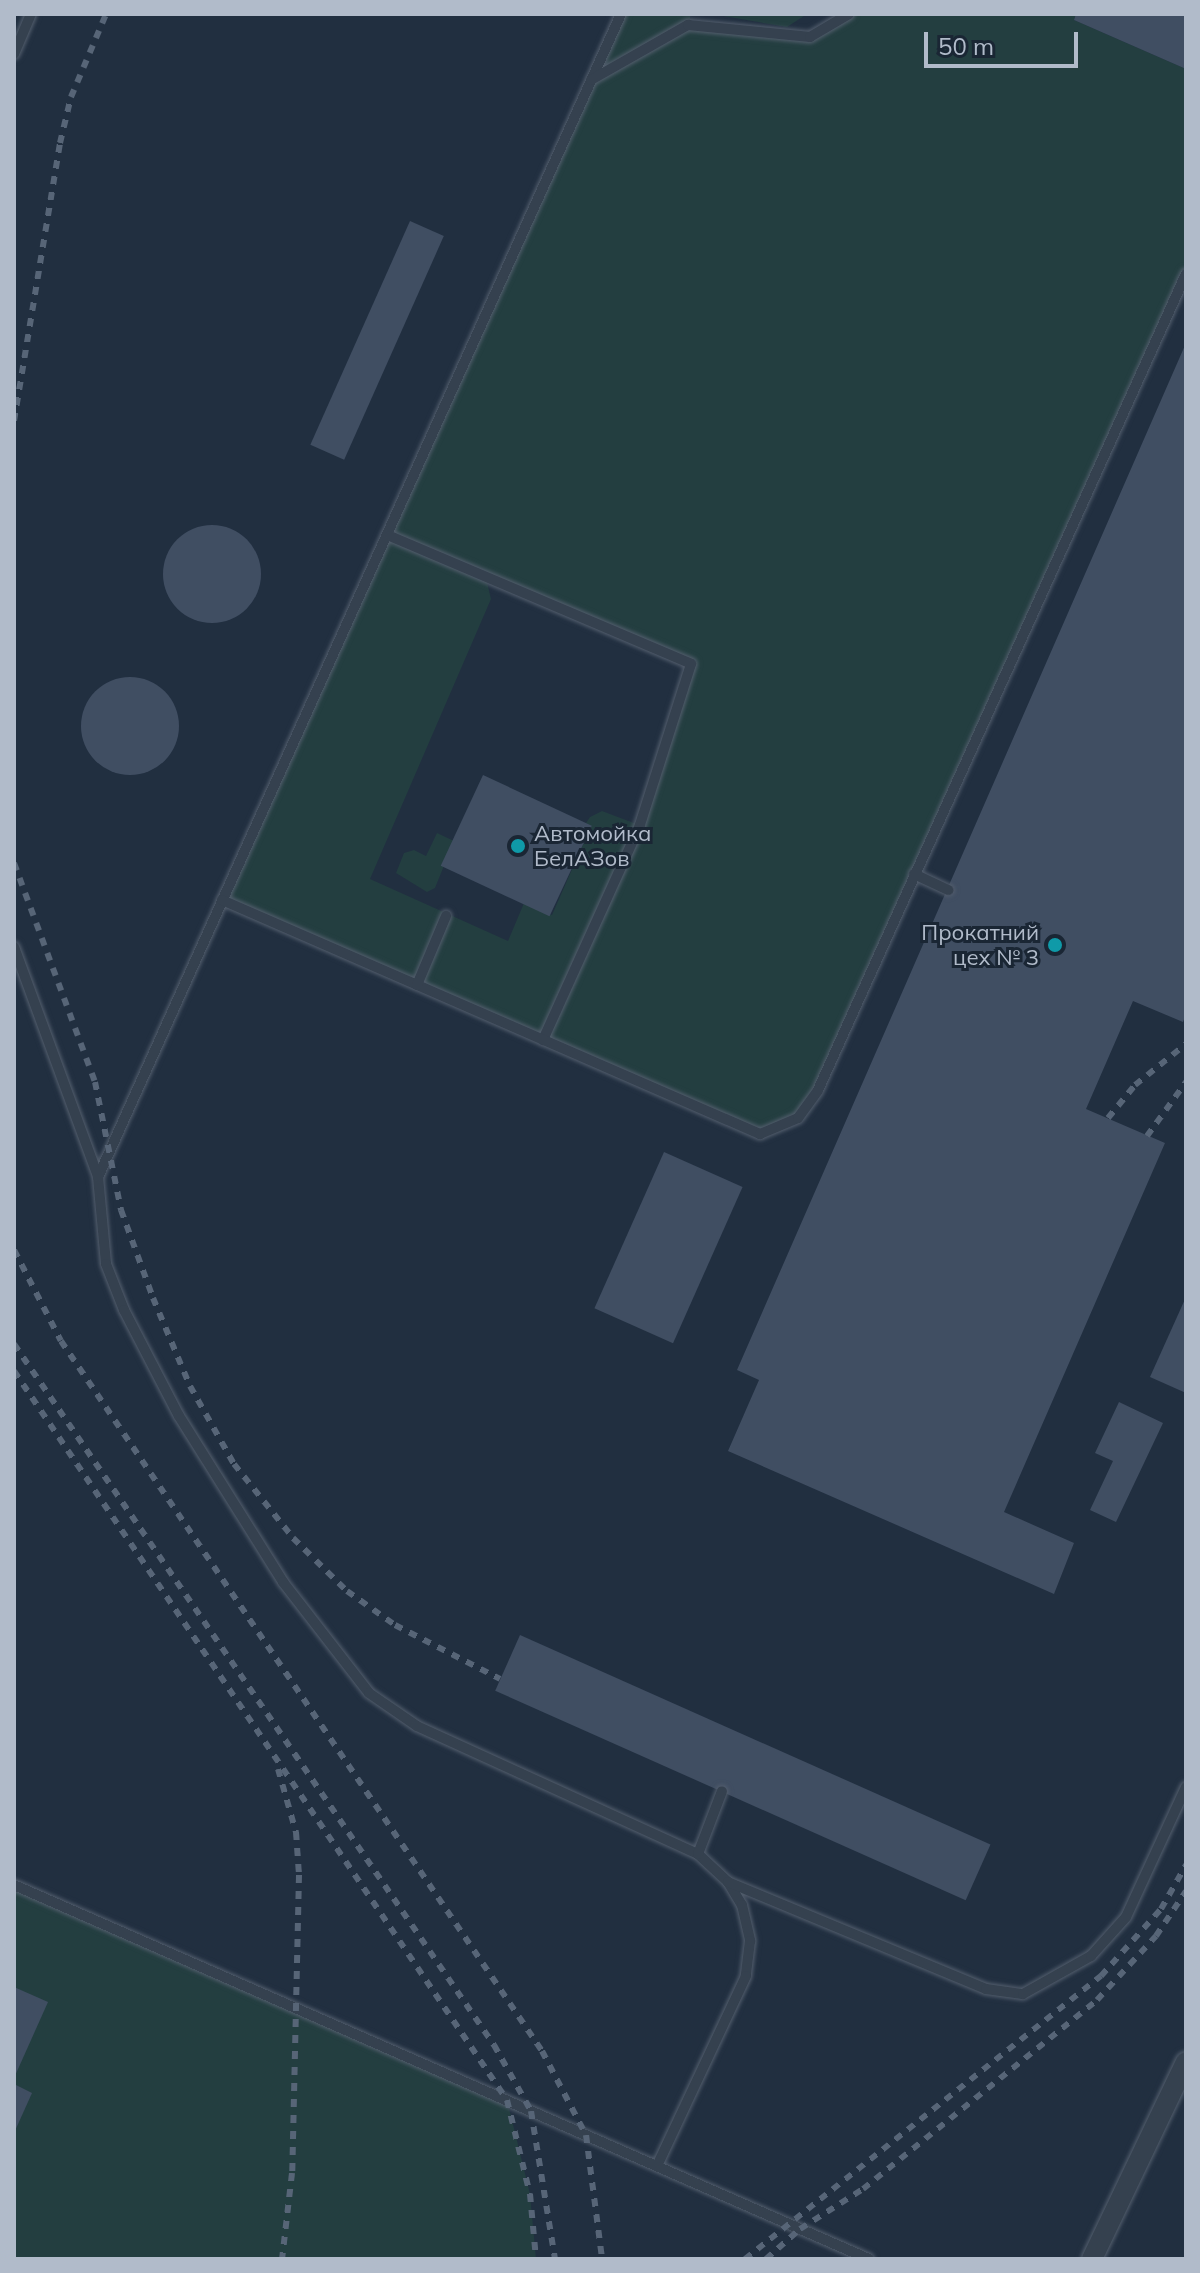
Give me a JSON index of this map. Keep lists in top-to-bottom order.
{
  "places": ["Автомойка БелАЗов", "Прокатний цех № 3"],
  "scale_bar": "50 m"
}
